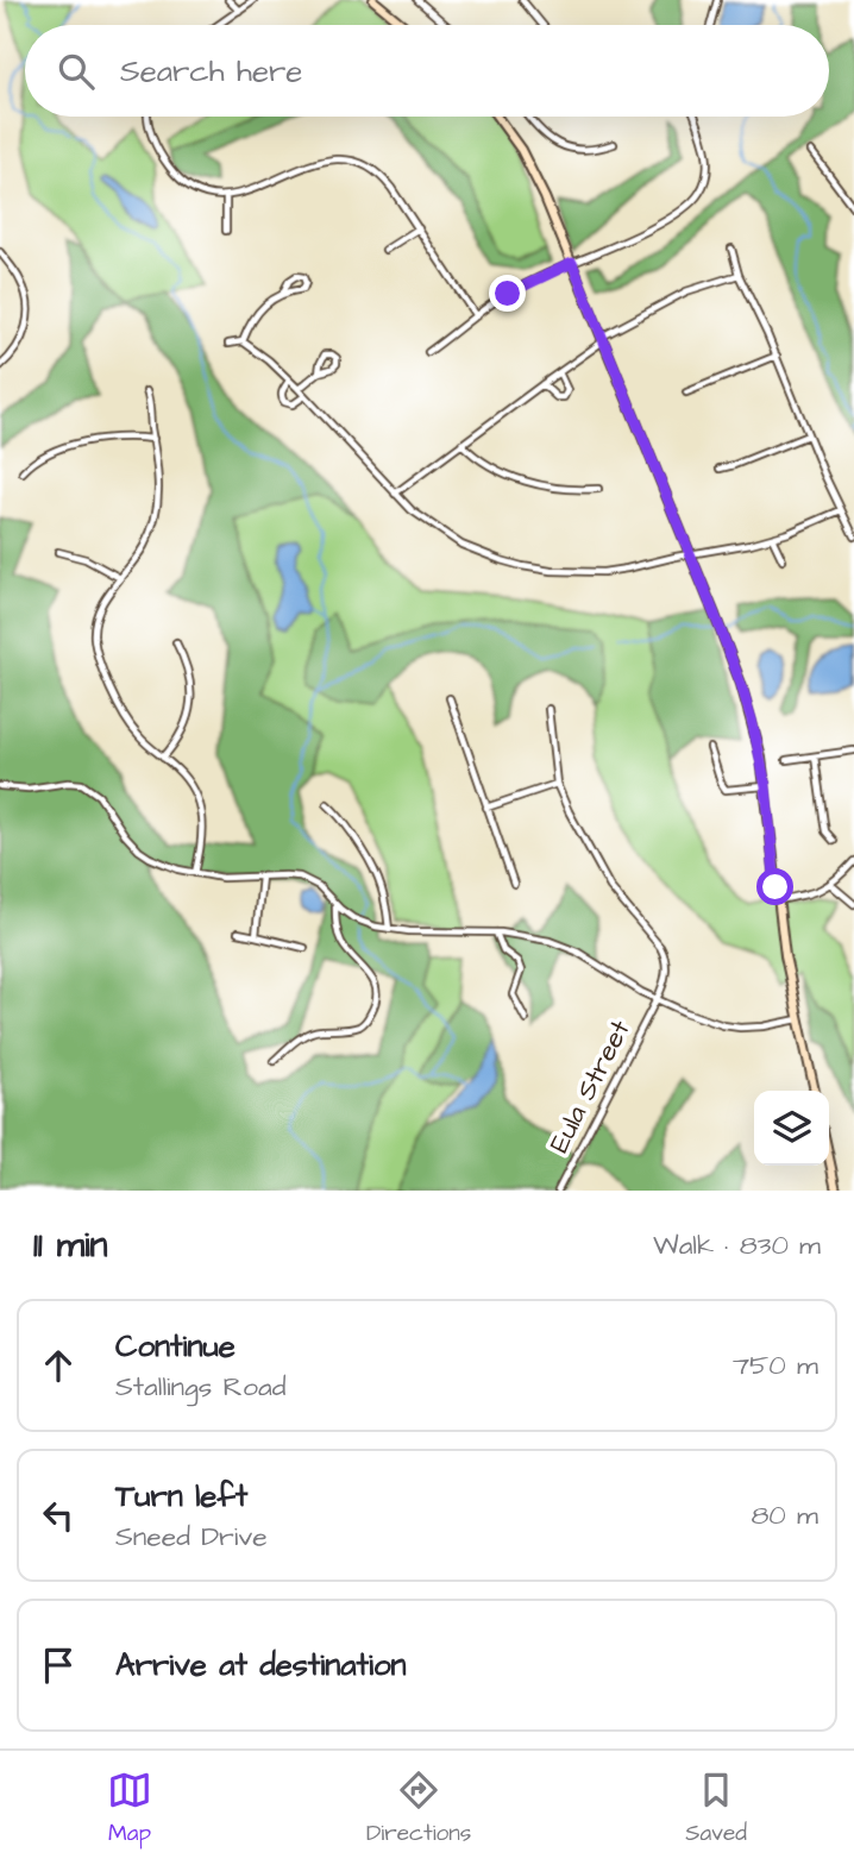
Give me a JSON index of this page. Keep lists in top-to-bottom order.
{
  "streets": {
    "street": ["Eula Street"]
  },
  "page": {
    "search": "Search here",
    "heading": ["11 min", "Walk · 830 m"],
    "list": [
      ["Continue", "Stallings Road", "750 m"],
      ["Turn left", "Sneed Drive", "80 m"],
      "Arrive at destination"
    ],
    "nav": ["Map", "Directions", "Saved"]
  }
}
